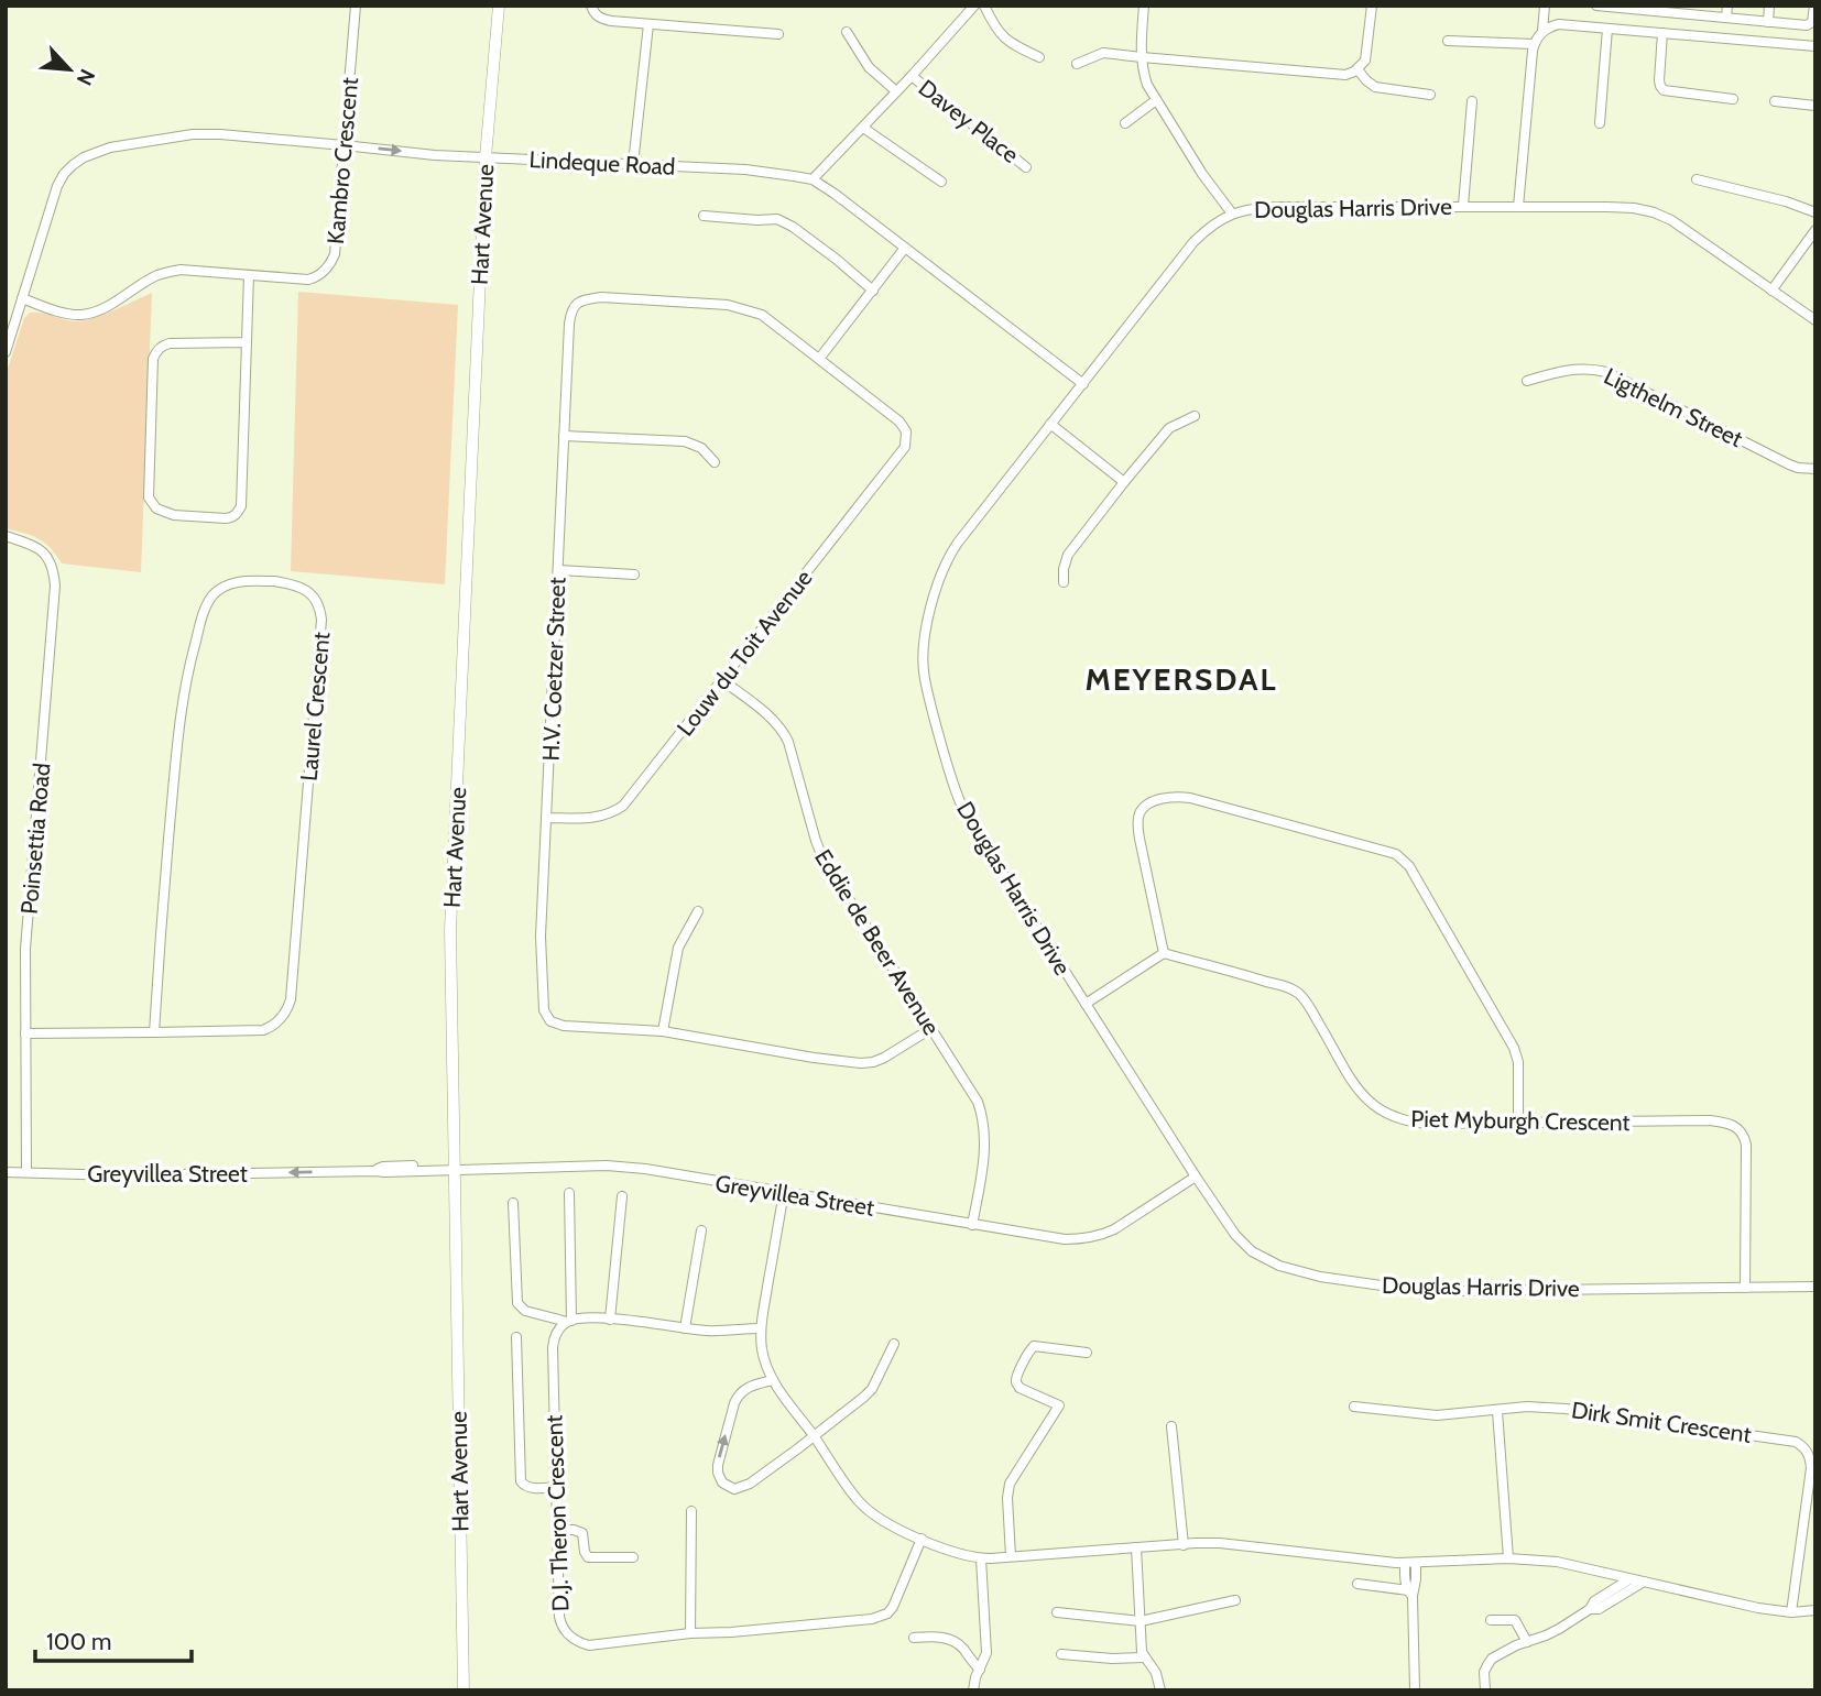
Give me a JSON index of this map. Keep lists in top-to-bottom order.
{
  "streets": {
    "street": [
      "Davey Place",
      "Kambro Crescent",
      "Lindeque Road",
      "Douglas Harris Drive",
      "Hart Avenue",
      "Ligthelm Street",
      "Louw du Toit Avenue",
      "H.V. Coetzer Street",
      "Laurel Crescent",
      "Poinsettia Road",
      "Eddie de Beer Avenue",
      "Piet Myburgh Crescent",
      "Greyvillea Street",
      "Dirk Smit Crescent",
      "D.J. Theron Crescent"
    ]
  },
  "crossings": [
    ["Kambro Crescent", "Lindeque Road"],
    ["Lindeque Road", "Douglas Harris Drive"],
    ["Lindeque Road", "Hart Avenue"],
    ["Douglas Harris Drive", "Piet Myburgh Crescent"],
    ["Douglas Harris Drive", "Greyvillea Street"],
    ["Hart Avenue", "Greyvillea Street"],
    ["Louw du Toit Avenue", "H.V. Coetzer Street"],
    ["Louw du Toit Avenue", "Eddie de Beer Avenue"],
    ["H.V. Coetzer Street", "Eddie de Beer Avenue"],
    ["Poinsettia Road", "Greyvillea Street"],
    ["Eddie de Beer Avenue", "Greyvillea Street"]
  ],
  "one_way": ["Greyvillea Street"],
  "districts": ["MEYERSDAL"],
  "scale_bar": "100 m",
  "north": "bottom right"
}
